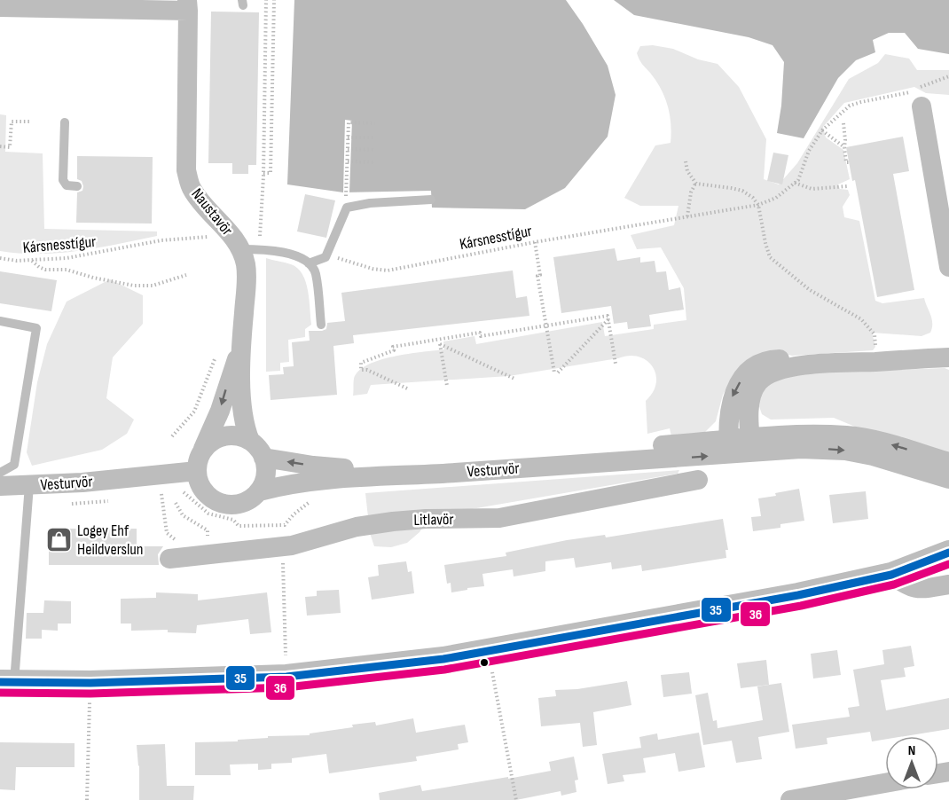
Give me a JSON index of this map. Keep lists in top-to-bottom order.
{
  "streets": {
    "street": ["Naustavör", "Vesturvör", "Litlavör"],
    "path": ["Kársnesstígur"]
  },
  "crossings": [
    ["Naustavör", "Kársnesstígur"],
    ["Naustavör", "Vesturvör"]
  ],
  "places": {
    "shop": ["Logey Ehf Heildverslun"]
  },
  "lines": ["transit line 35", "transit line 36"],
  "north": "top"
}
